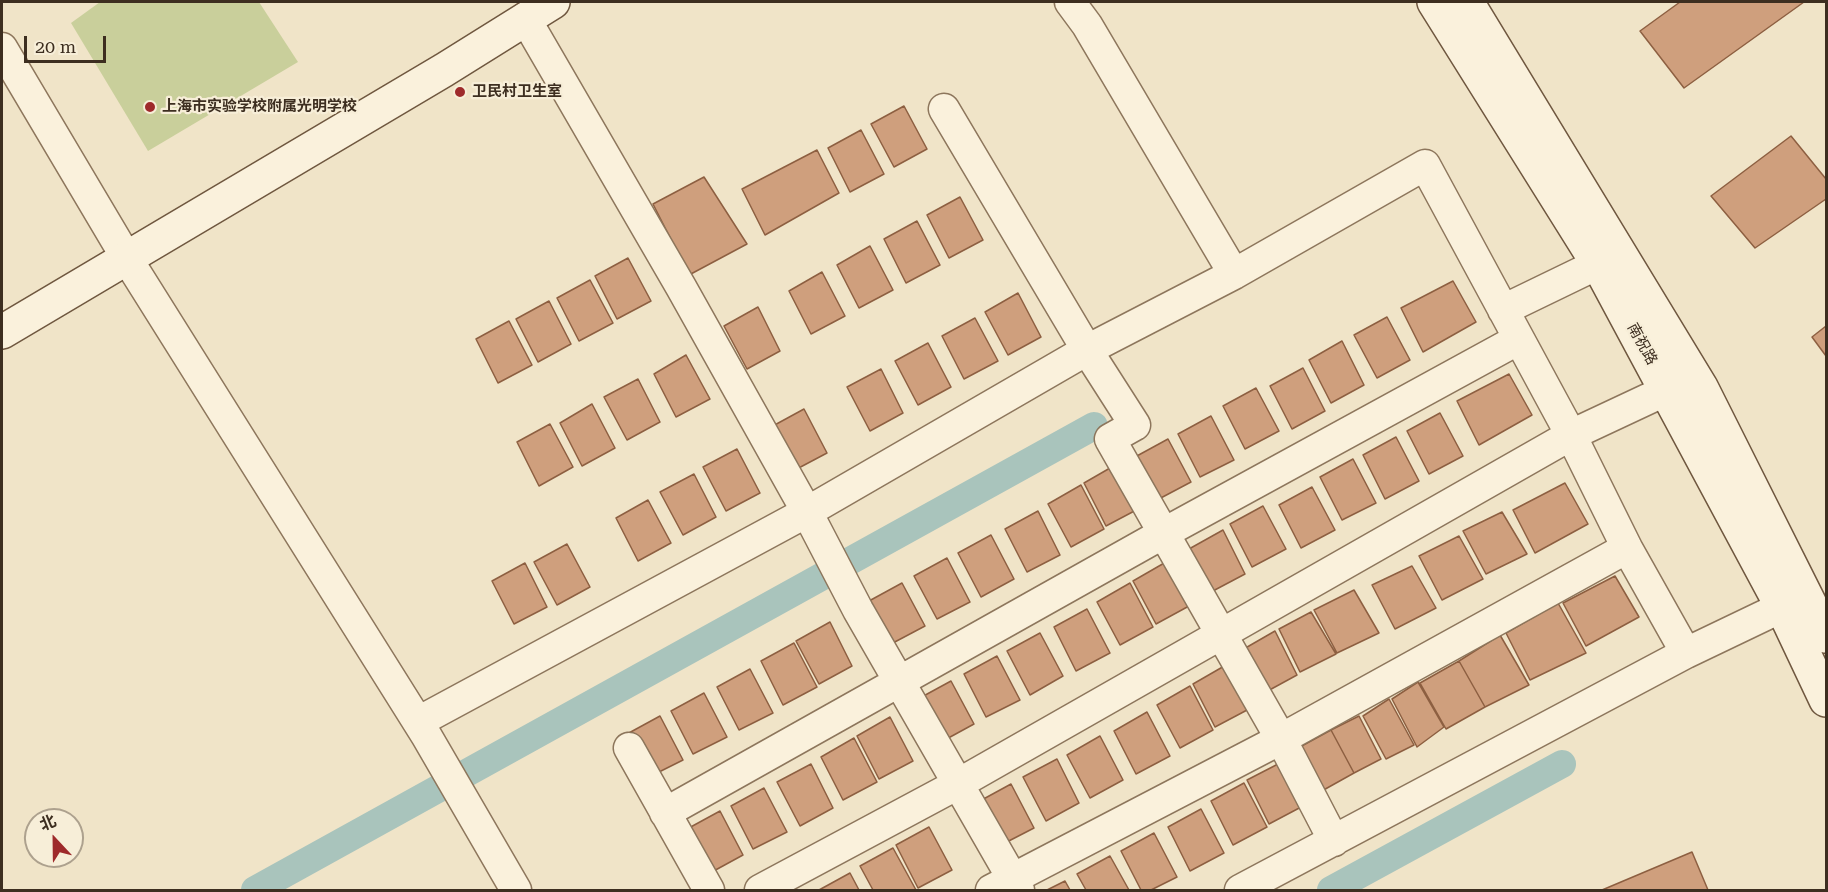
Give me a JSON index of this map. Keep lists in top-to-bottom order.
{
  "streets": {
    "main road": ["南祝路"]
  },
  "places": ["卫民村卫生室", "上海市实验学校附属光明学校"],
  "scale_bar": "20 m",
  "north": "top"
}
